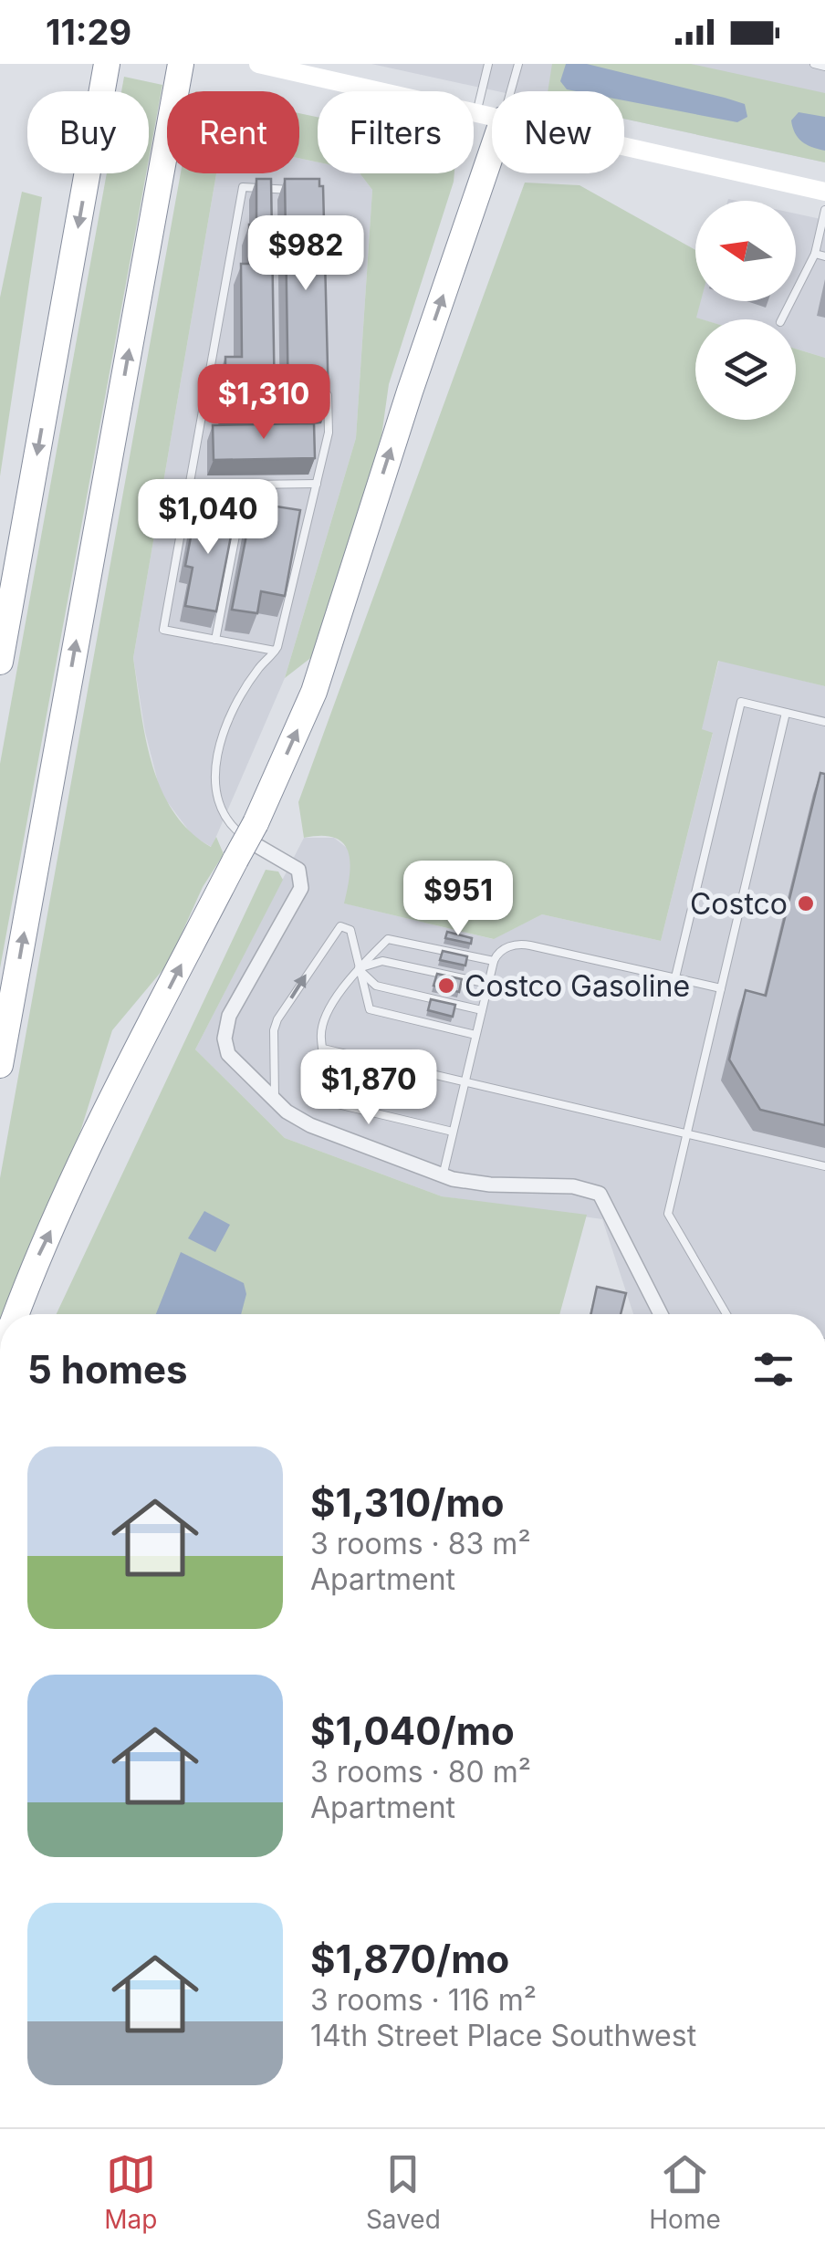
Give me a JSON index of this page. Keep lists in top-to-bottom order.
{
  "places": ["Costco", "Costco Gasoline"],
  "north": "left",
  "page": {
    "status": "11:29",
    "chip": [
      "Buy",
      "Rent",
      "Filters",
      "New"
    ],
    "price": [
      "$982",
      "$1,310",
      "$1,040",
      "$951",
      "$1,870"
    ],
    "heading": "5 homes",
    "list": [
      {
        "name": "$1,310/mo",
        "note": "3 rooms · 83 m² · Apartment"
      },
      {
        "name": "$1,040/mo",
        "note": "3 rooms · 80 m² · Apartment"
      },
      {
        "name": "$1,870/mo",
        "note": "3 rooms · 116 m² · 14th Street Place Southwest"
      }
    ],
    "tabs": ["Map", "Saved", "Home"]
  }
}
